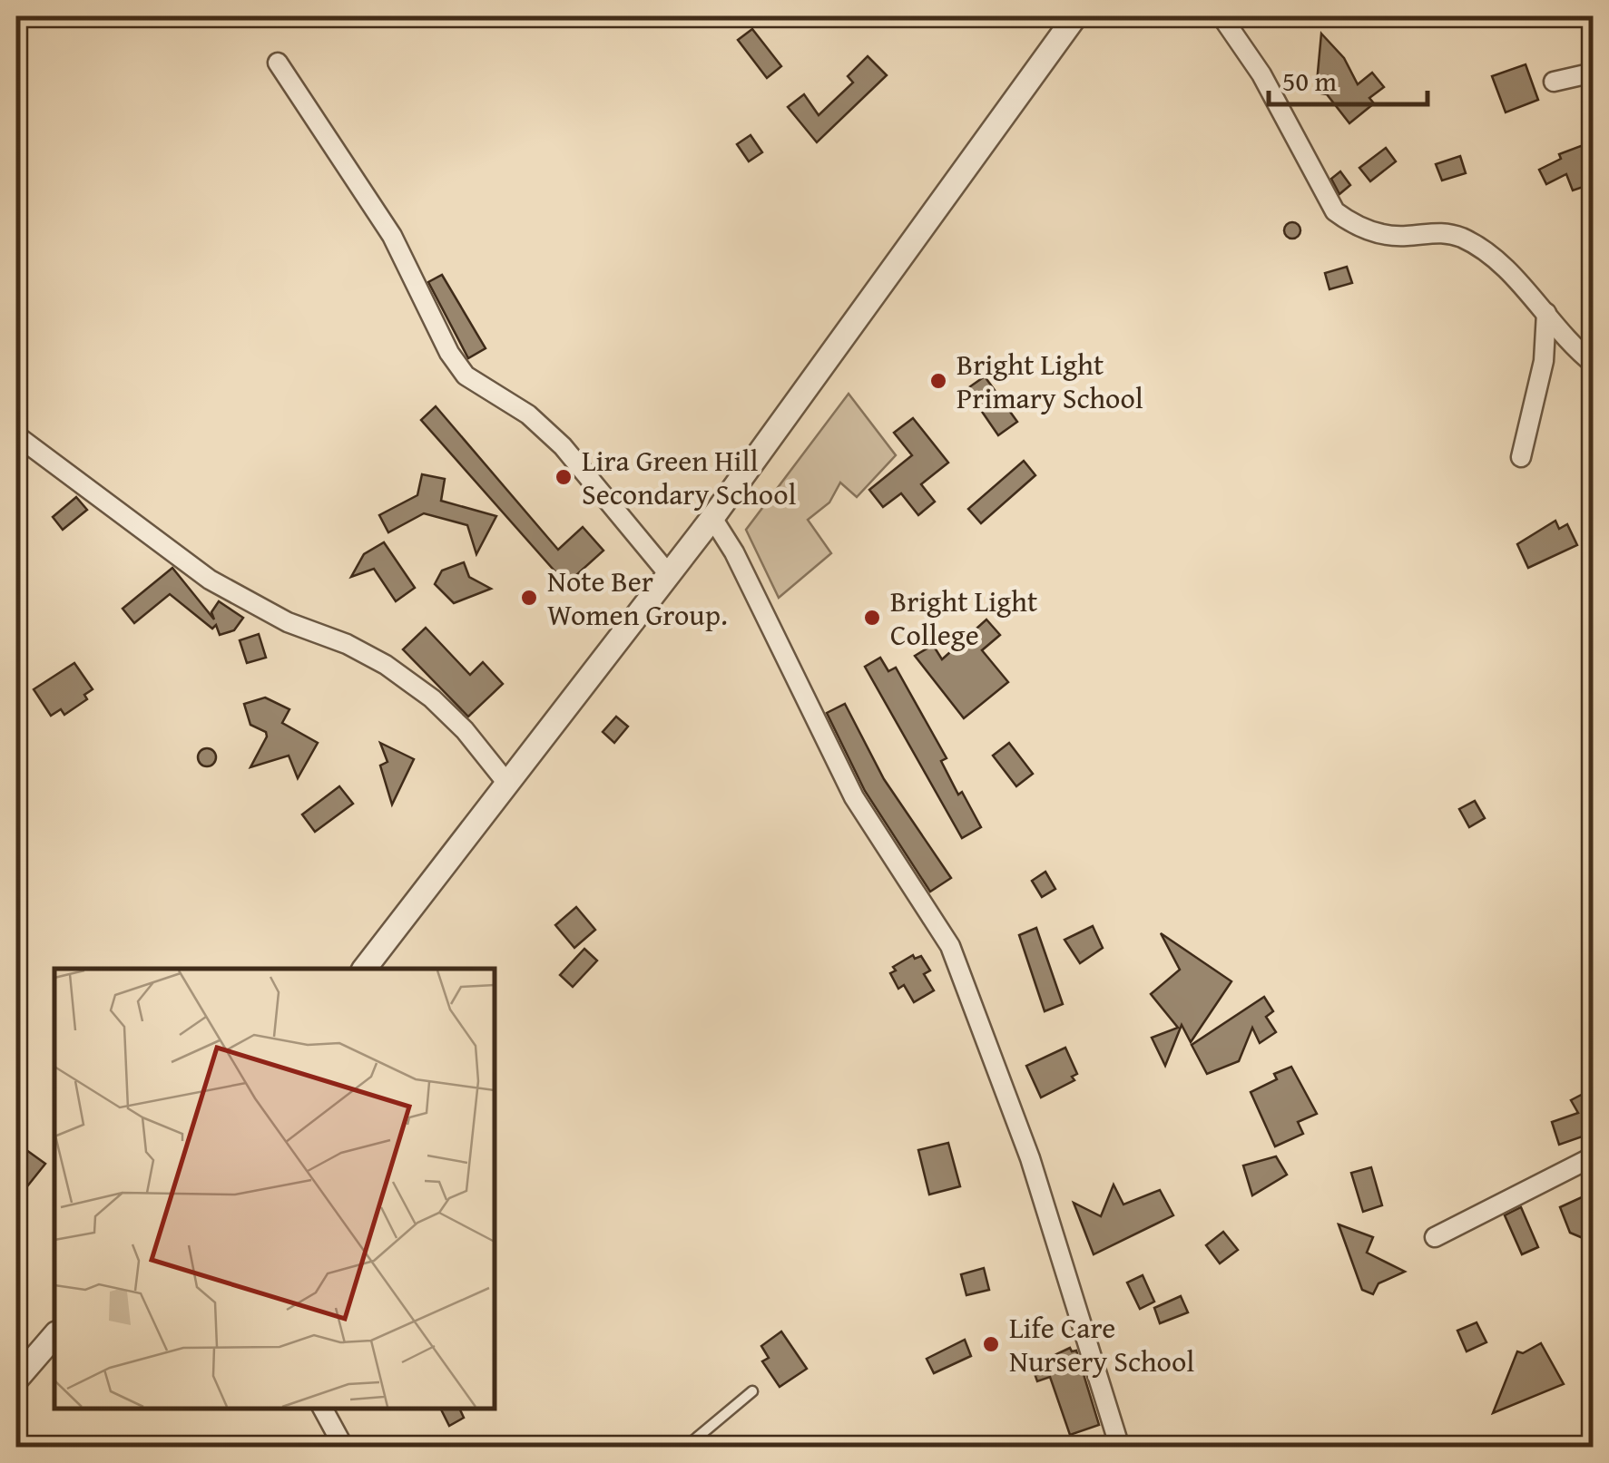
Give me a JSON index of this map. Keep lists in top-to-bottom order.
{
  "places": [
    "Bright Light Primary School",
    "Lira Green Hill Secondary School",
    "Note Ber Women Group.",
    "Bright Light College",
    "Life Care Nursery School"
  ],
  "scale_bar": "50 m"
}
